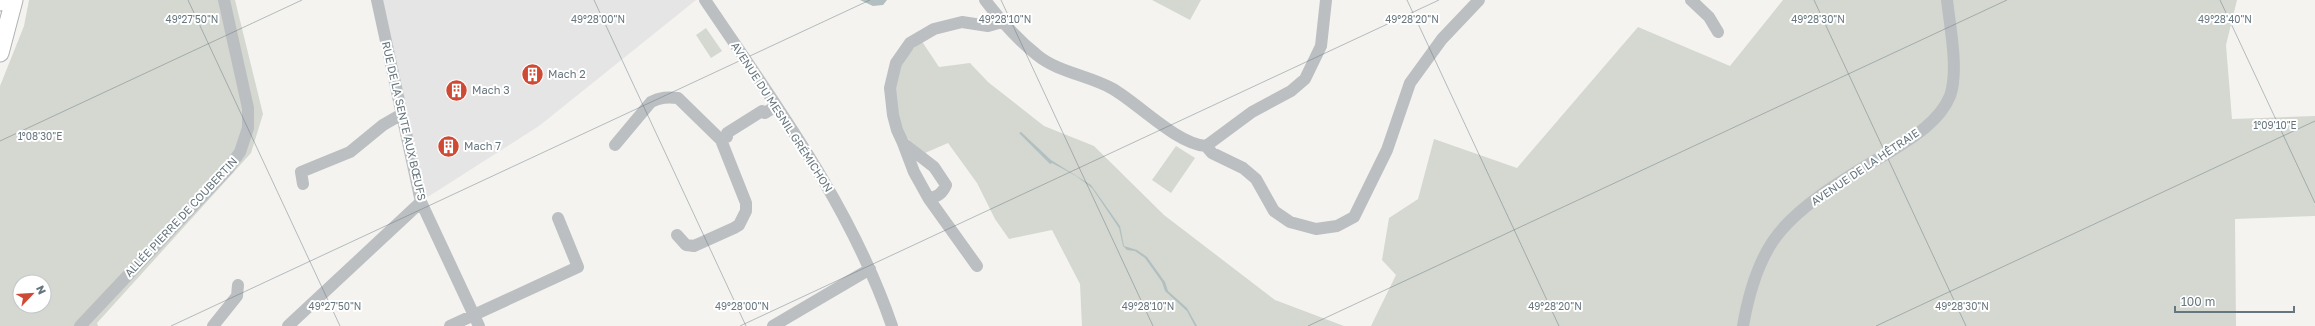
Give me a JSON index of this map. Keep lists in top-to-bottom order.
{
  "streets": {
    "street": [
      "AVENUE DU MESNIL GRÉMICHON",
      "RUE DE LA SENTE AUX BŒUFS",
      "AVENUE DE LA HÊTRAIE",
      "ALLÉE PIERRE DE COUBERTIN"
    ]
  },
  "places": {
    "building": ["Mach 2", "Mach 3", "Mach 7"]
  },
  "scale_bar": "100 m",
  "north": "top right",
  "coordinates": [
    "49°27'50\"N",
    "49°28'00\"N",
    "49°28'10\"N",
    "49°28'20\"N",
    "49°28'30\"N",
    "49°28'40\"N",
    "1°09'10\"E",
    "1°08'30\"E"
  ]
}
